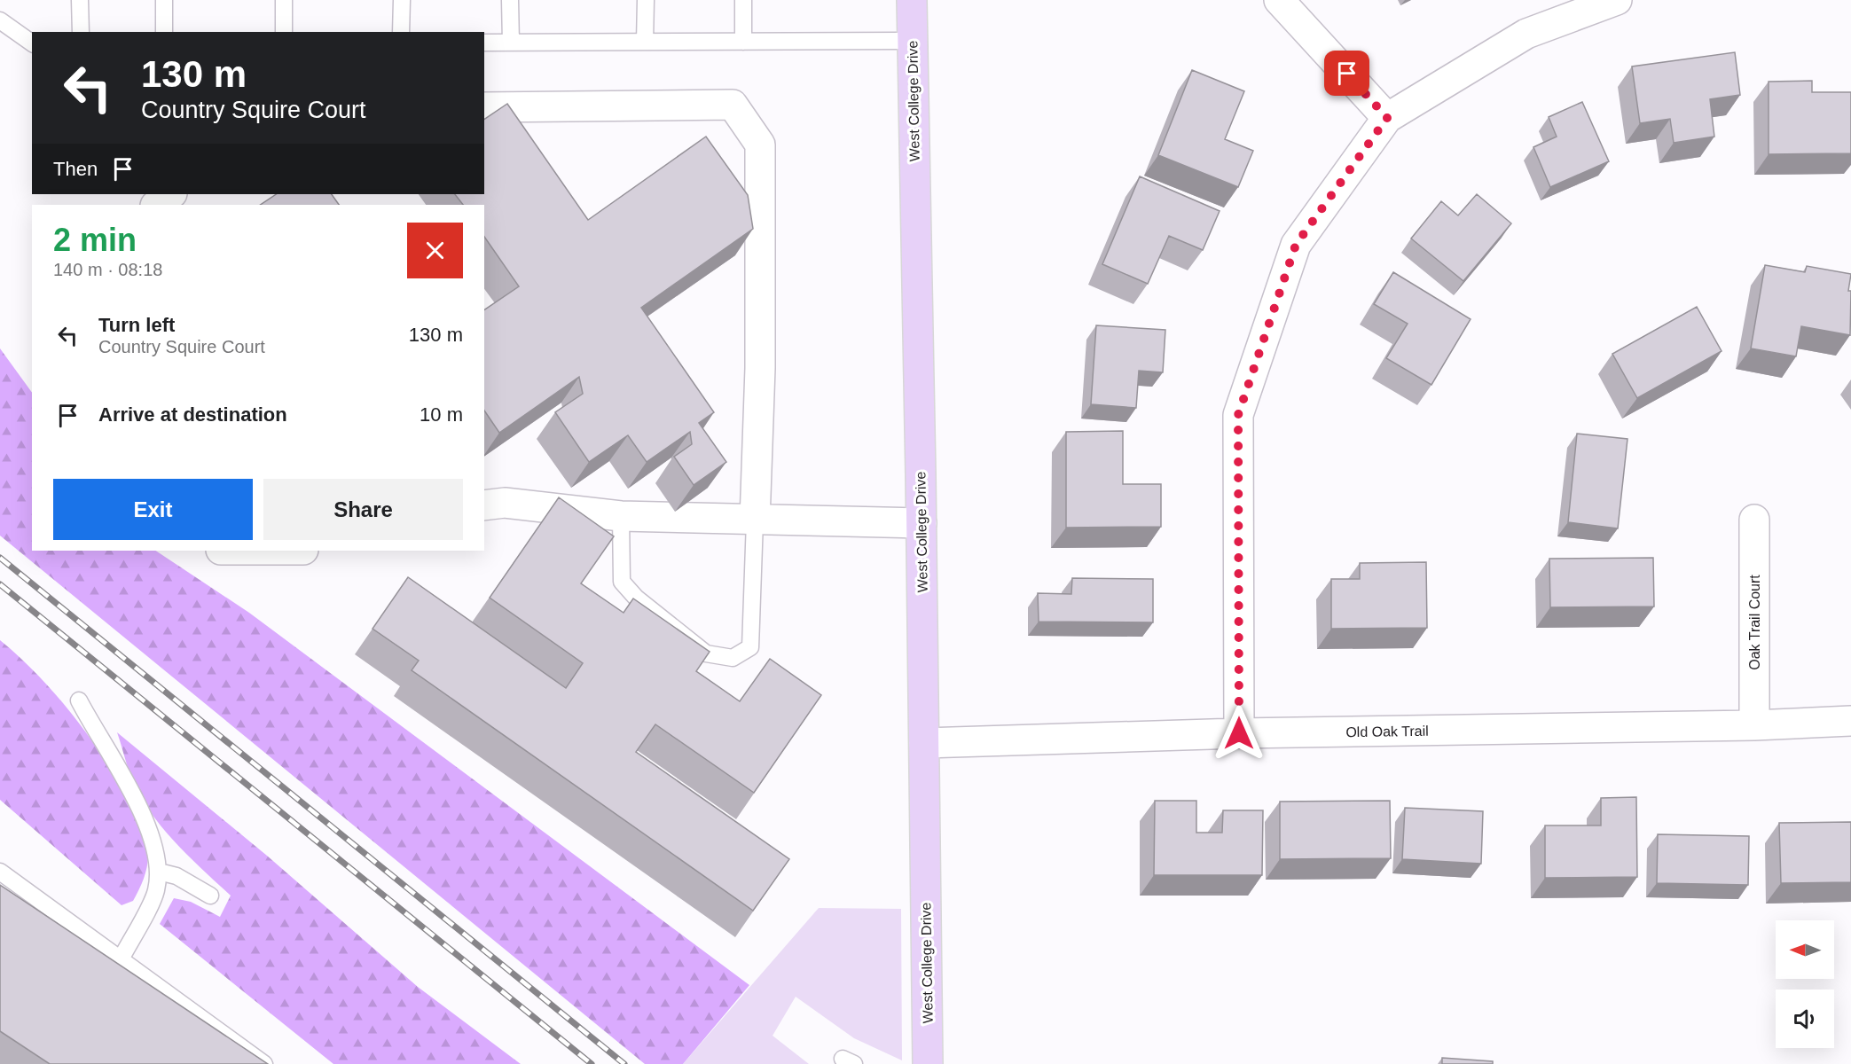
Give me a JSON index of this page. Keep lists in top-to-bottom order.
{
  "streets": {
    "main road": ["West College Drive"],
    "street": ["Oak Trail Court", "Old Oak Trail"]
  },
  "crossings": [
    ["West College Drive", "Old Oak Trail"],
    ["Oak Trail Court", "Old Oak Trail"]
  ],
  "north": "left",
  "page": {
    "turn": ["130 m", "Country Squire Court"],
    "then": "Then",
    "heading": ["2 min", "140 m · 08:18"],
    "list": [
      {
        "name": "Turn left",
        "note": "Country Squire Court",
        "value": "130 m"
      },
      {
        "name": "Arrive at destination",
        "value": "10 m"
      }
    ],
    "buttons": ["Exit", "Share"]
  }
}
